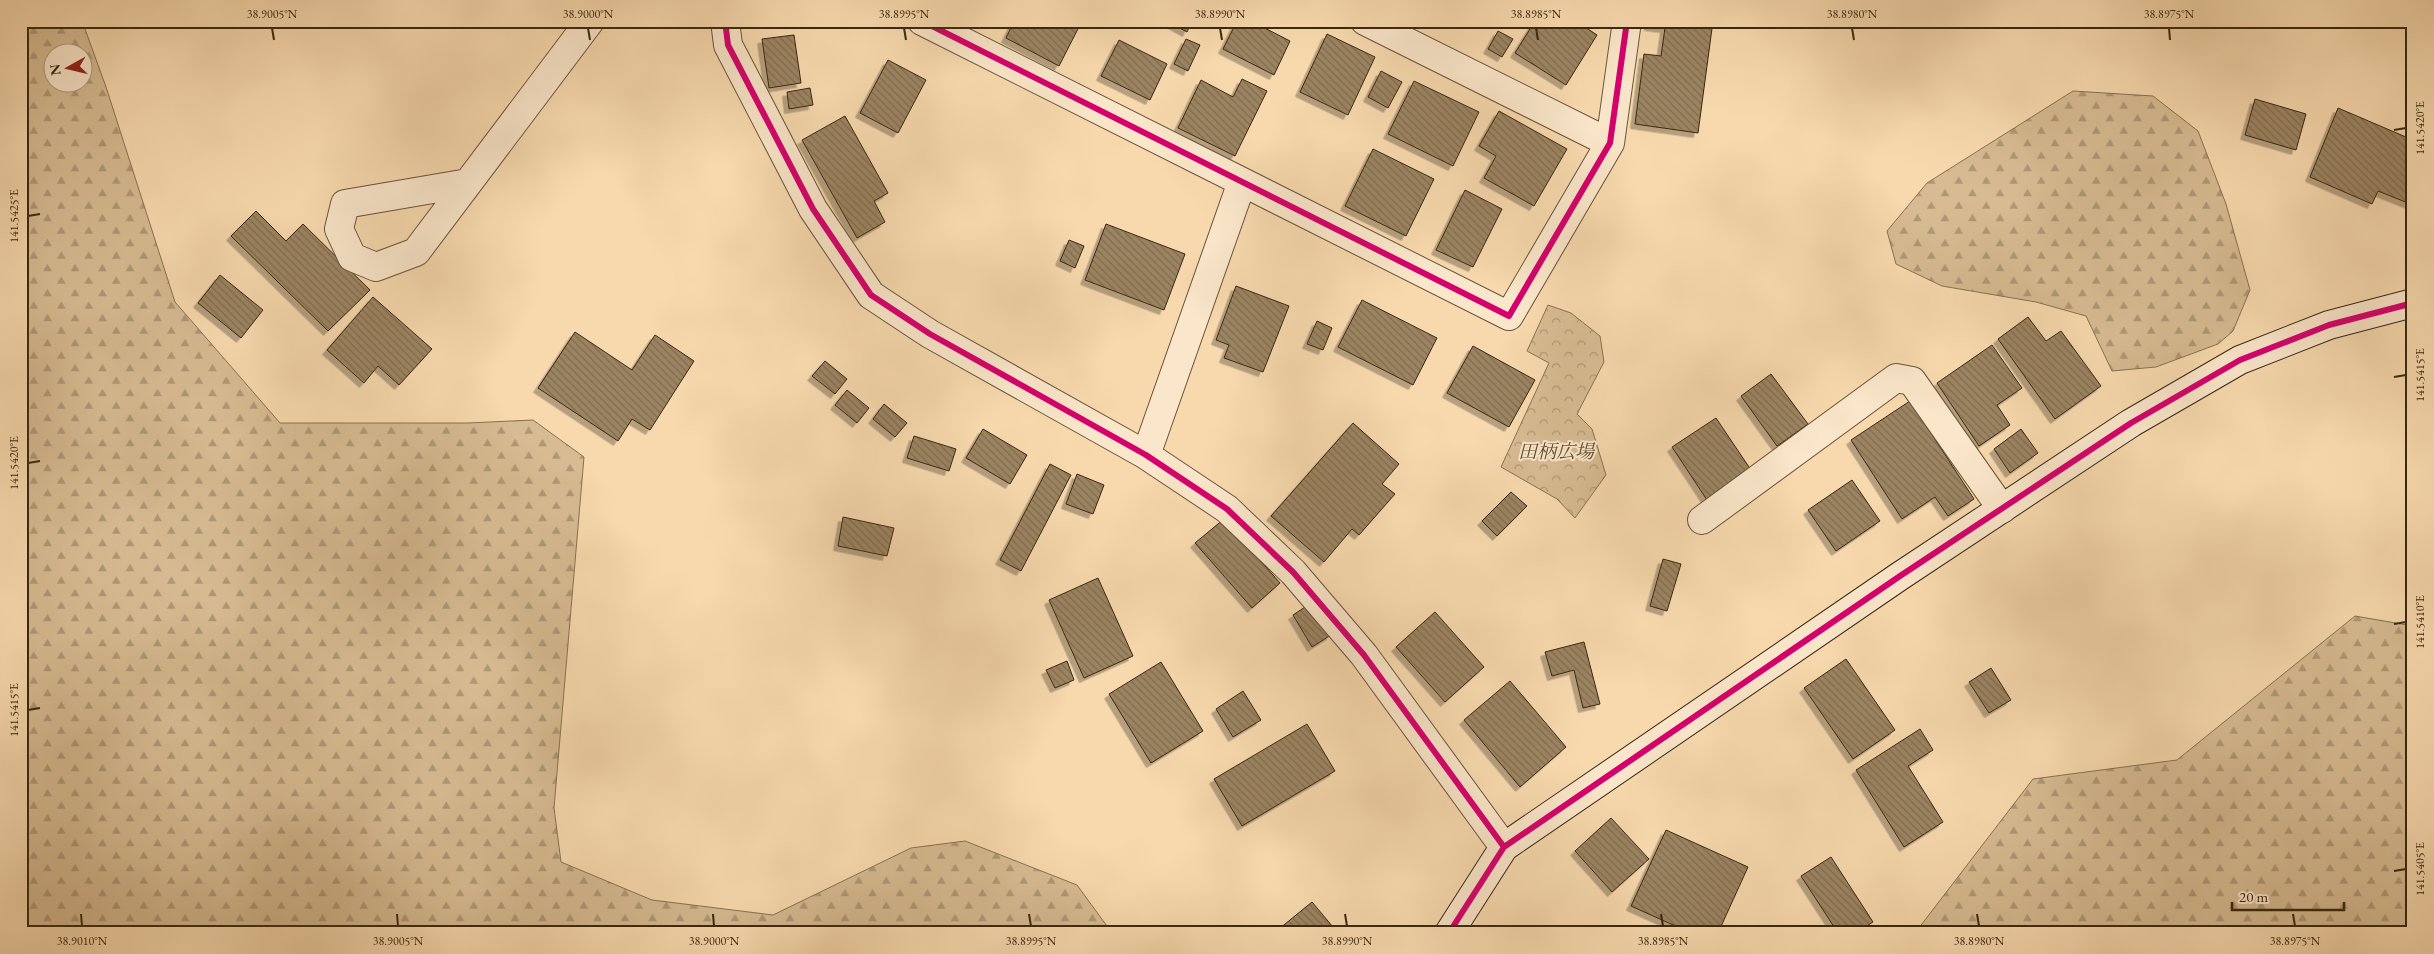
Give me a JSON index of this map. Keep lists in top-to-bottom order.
{
  "parks": ["田柄広場"],
  "scale_bar": "20 m",
  "north": "left",
  "coordinates": [
    "38.9005°N",
    "38.9000°N",
    "38.8995°N",
    "38.8990°N",
    "38.8985°N",
    "38.8980°N",
    "38.8975°N",
    "141.5420°E",
    "141.5425°E",
    "141.5415°E",
    "141.5410°E",
    "141.5405°E",
    "38.9010°N"
  ]
}
